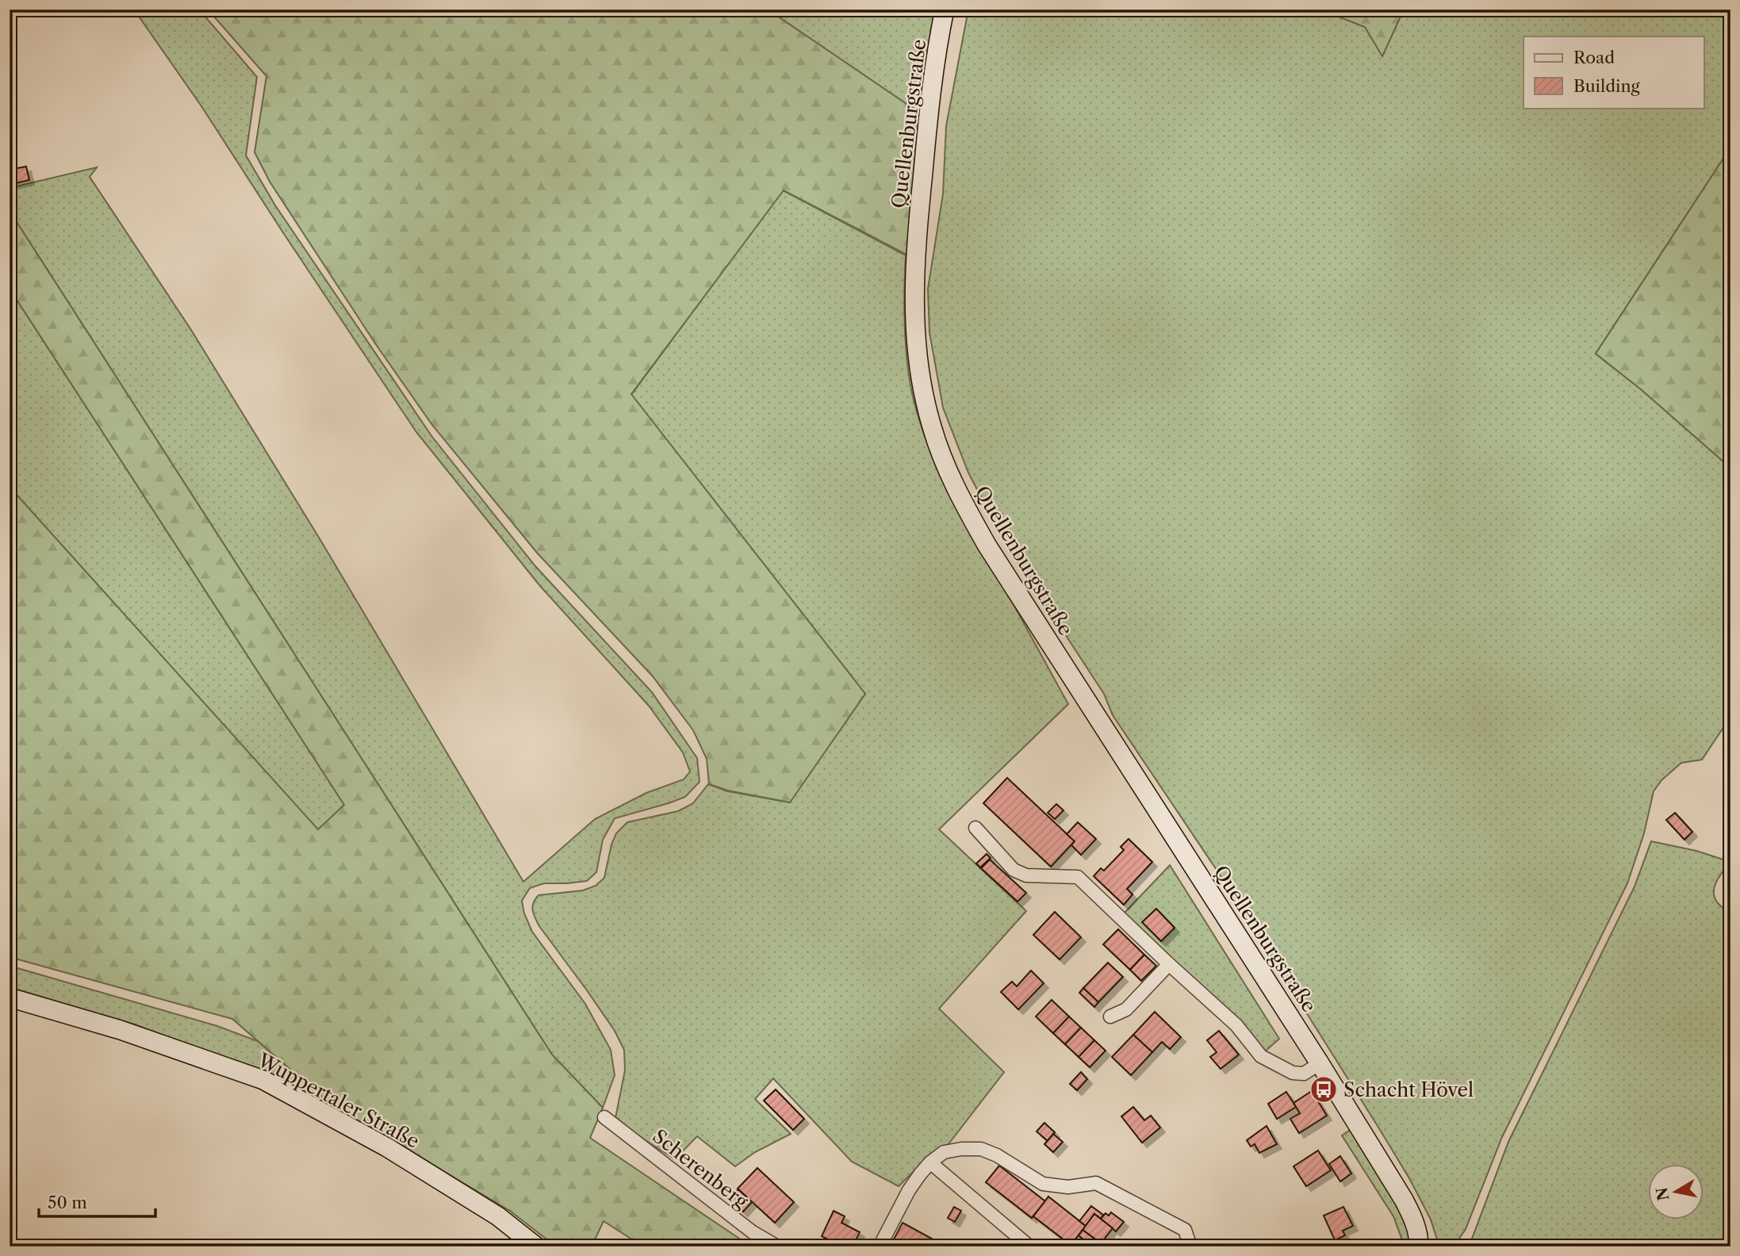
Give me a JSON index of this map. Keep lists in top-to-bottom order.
{
  "streets": {
    "street": ["Quellenburgstraße", "Wuppertaler Straße", "Scherenberg"]
  },
  "places": {
    "bus stop": ["Schacht Hövel"]
  },
  "legend": ["Road", "Building"],
  "scale_bar": "50 m",
  "north": "left"
}
